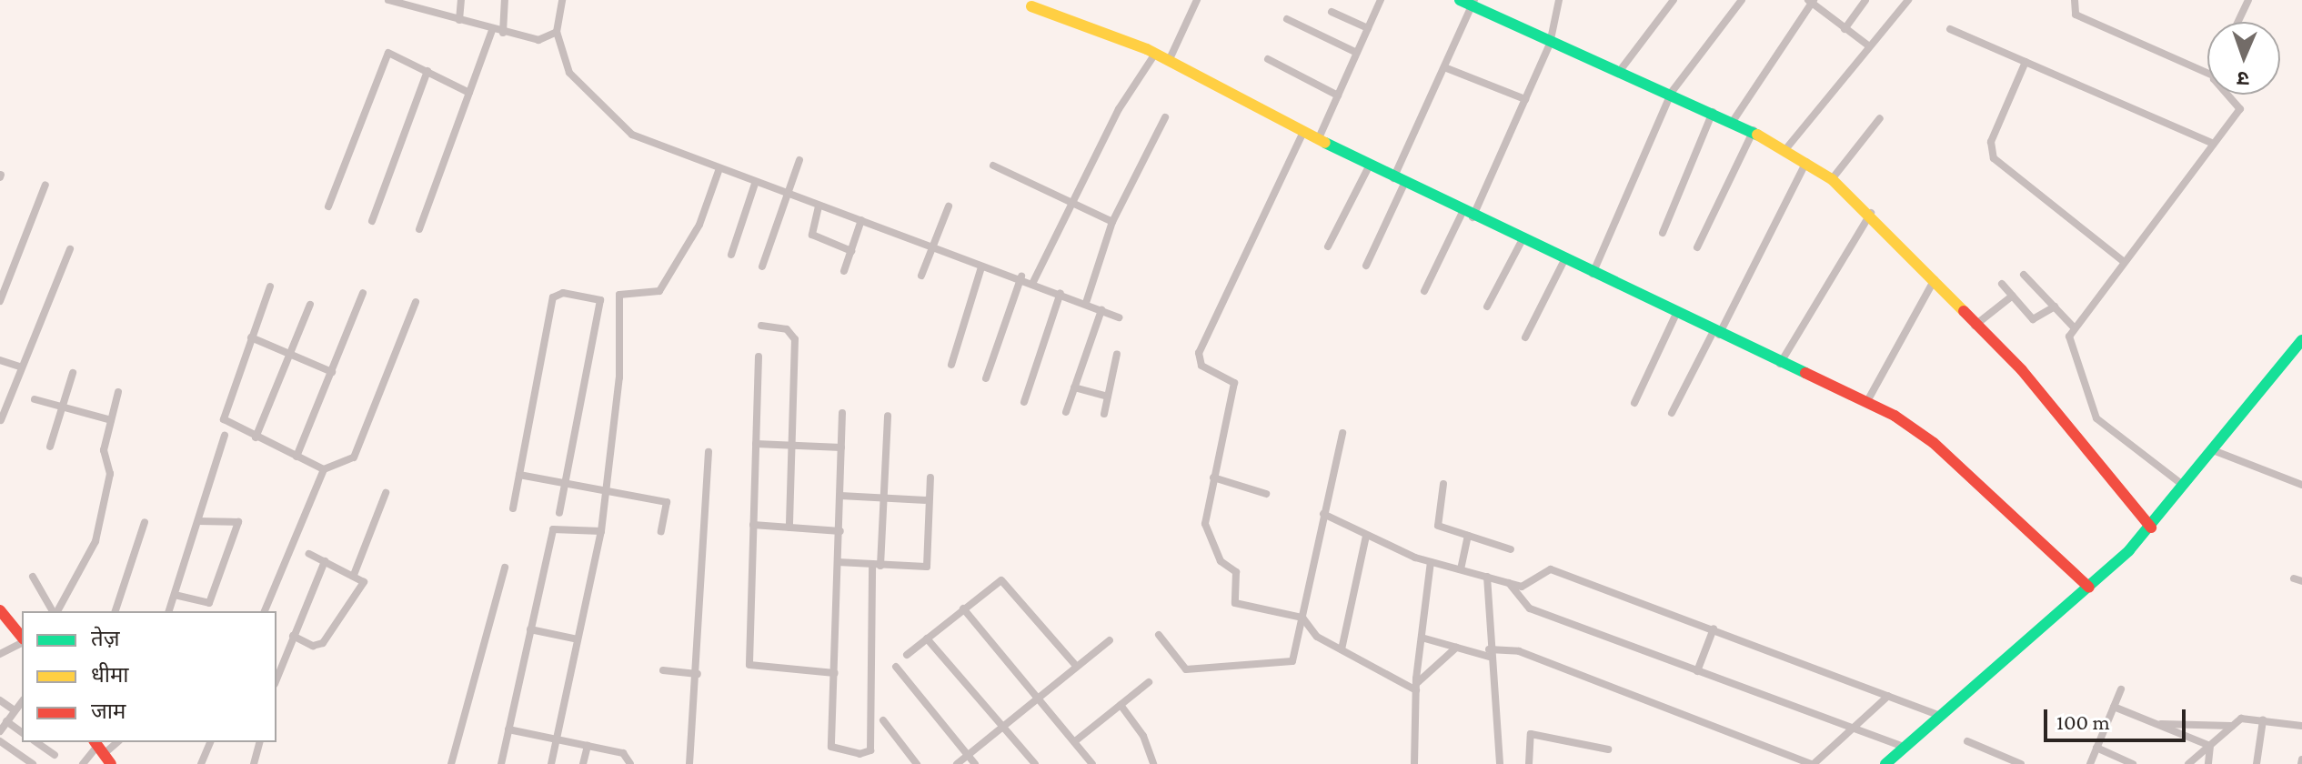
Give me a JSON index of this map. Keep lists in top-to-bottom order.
{
  "legend": ["तेज़", "धीमा", "जाम"],
  "scale_bar": "100 m",
  "north": "bottom"
}
